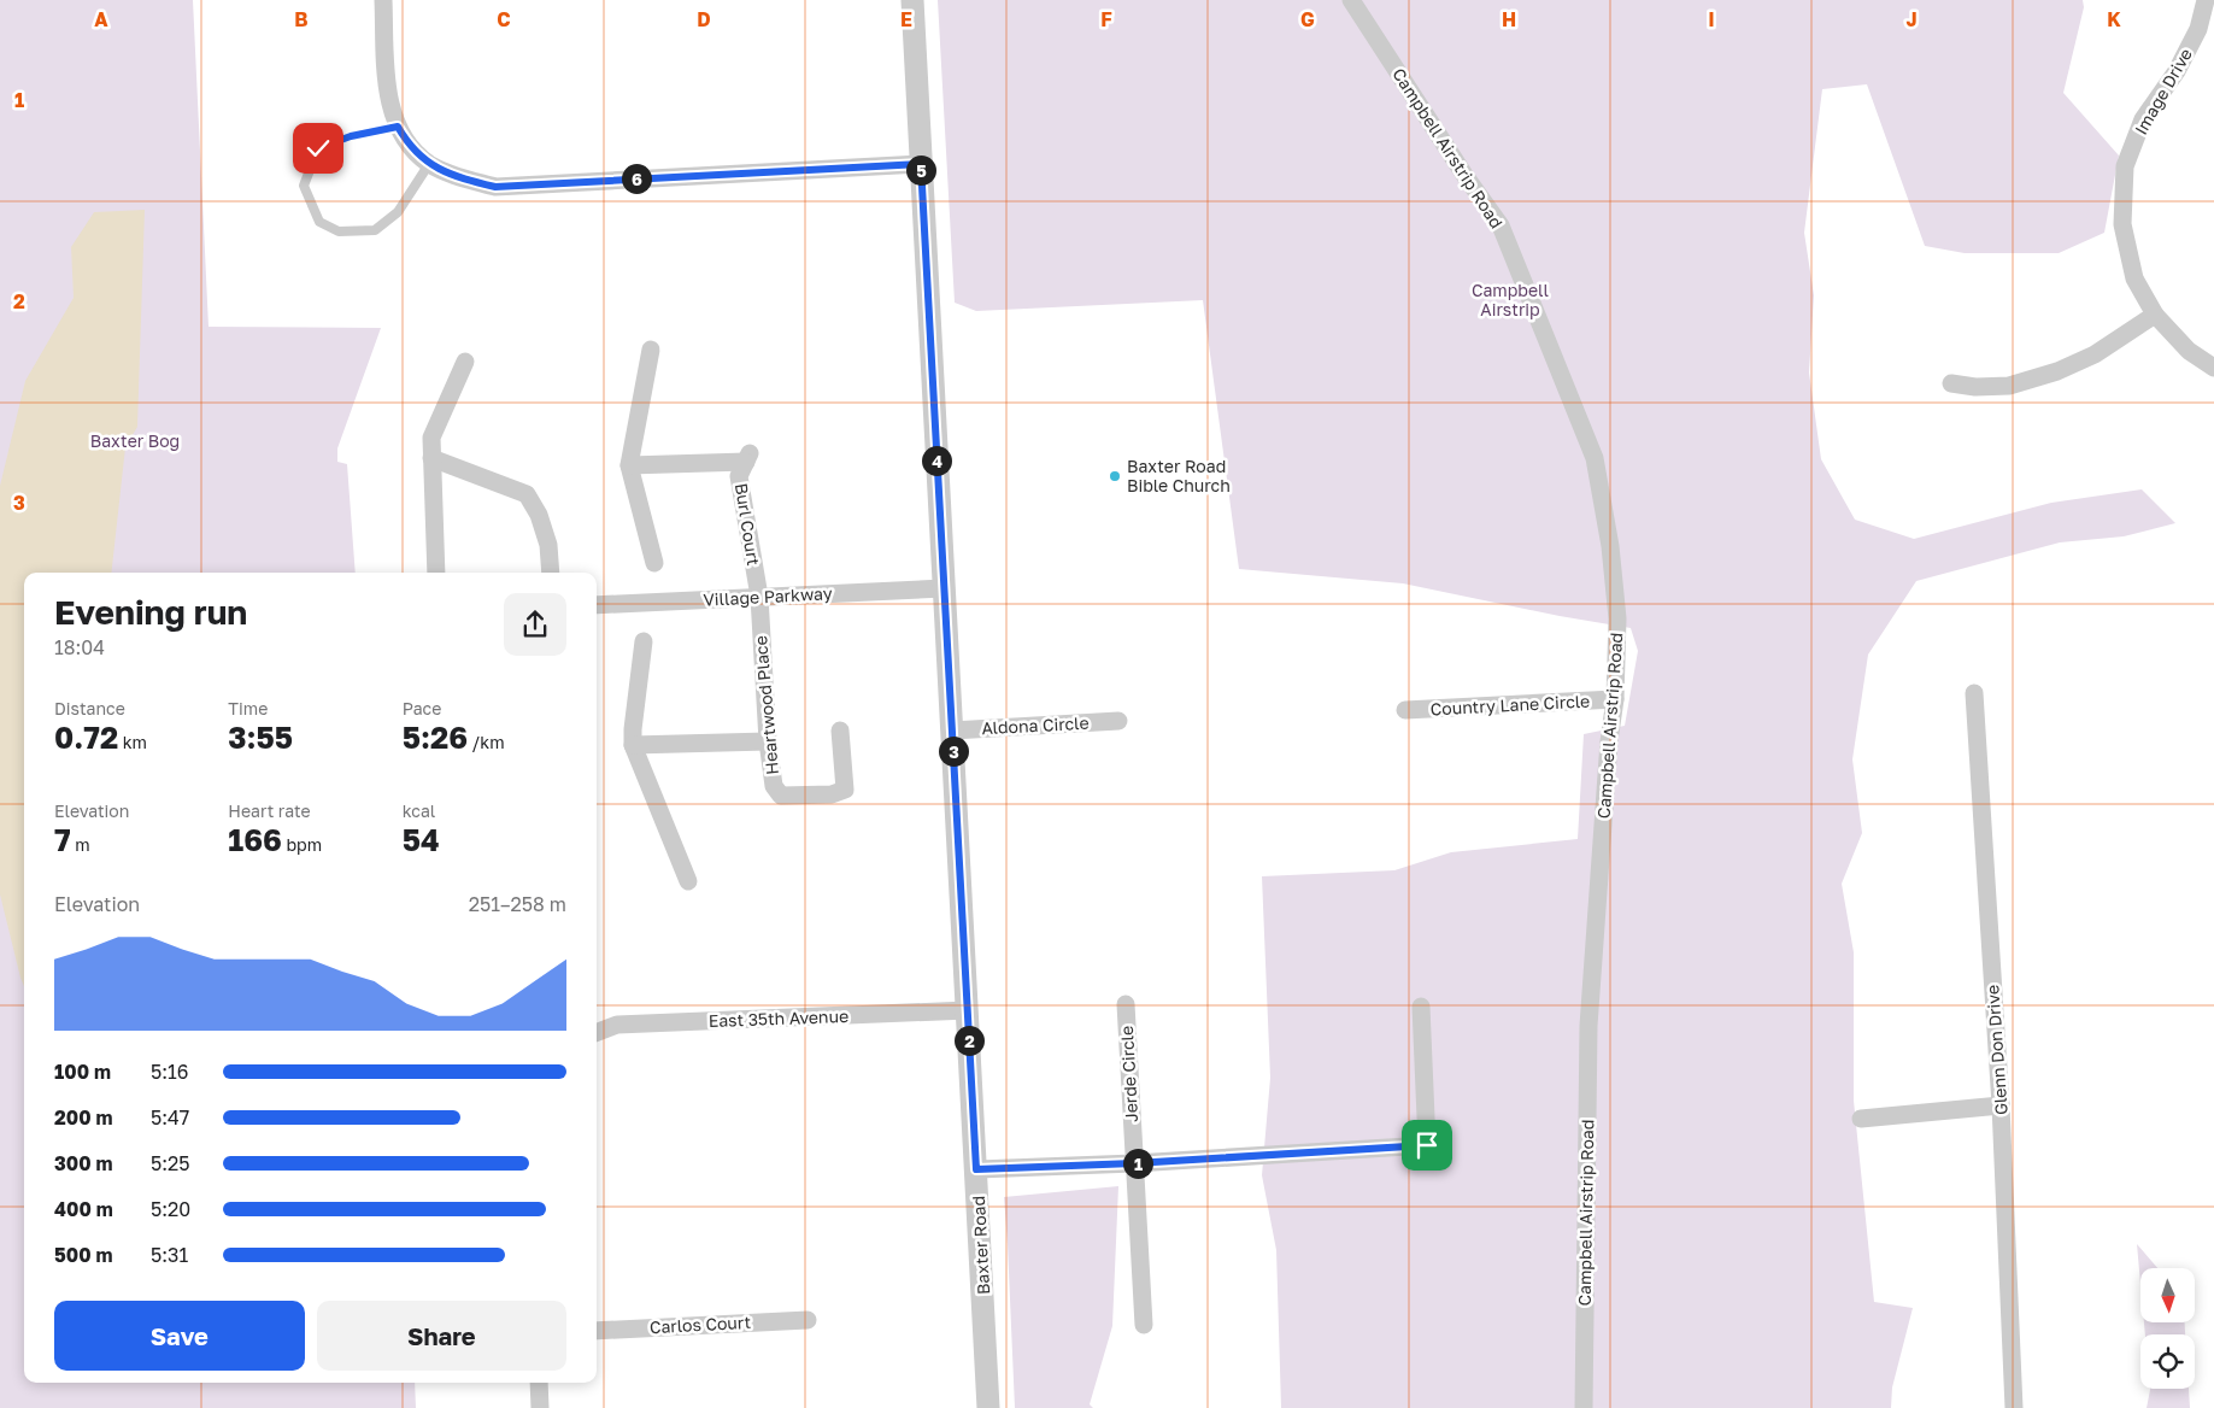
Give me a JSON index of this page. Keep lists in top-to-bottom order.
{
  "streets": {
    "street": [
      "Image Drive",
      "Campbell Airstrip Road",
      "Burl Court",
      "Village Parkway",
      "Heartwood Place",
      "Country Lane Circle",
      "Aldona Circle",
      "East 35th Avenue",
      "Glenn Don Drive",
      "Jerde Circle",
      "Baxter Road",
      "Carlos Court"
    ]
  },
  "crossings": [
    ["Campbell Airstrip Road", "Country Lane Circle"],
    ["Burl Court", "Village Parkway"],
    ["Burl Court", "Heartwood Place"],
    ["Village Parkway", "Heartwood Place"],
    ["Village Parkway", "Baxter Road"],
    ["Aldona Circle", "Baxter Road"],
    ["East 35th Avenue", "Baxter Road"]
  ],
  "parks": ["Campbell Airstrip", "Baxter Bog"],
  "places": ["Baxter Road Bible Church"],
  "north": "bottom",
  "page": {
    "pins": [
      "5",
      "6",
      "4",
      "3",
      "2",
      "1"
    ],
    "heading": ["Evening run", "18:04"],
    "stats": [
      ["Distance", "0.72 km"],
      ["Time", "3:55"],
      ["Pace", "5:26 /km"],
      ["Elevation", "7 m"],
      ["Heart rate", "166 bpm"],
      ["kcal", "54"]
    ],
    "chart": ["Elevation", "251–258 m"],
    "list": [
      {
        "name": "100 m",
        "note": "5:16"
      },
      {
        "name": "200 m",
        "note": "5:47"
      },
      {
        "name": "300 m",
        "note": "5:25"
      },
      {
        "name": "400 m",
        "note": "5:20"
      },
      {
        "name": "500 m",
        "note": "5:31"
      }
    ],
    "buttons": ["Save", "Share"]
  },
  "grid": {
    "columns": [
      "A",
      "B",
      "C",
      "D",
      "E",
      "F",
      "G",
      "H",
      "I",
      "J",
      "K"
    ],
    "rows": ["1", "2", "3"]
  }
}
